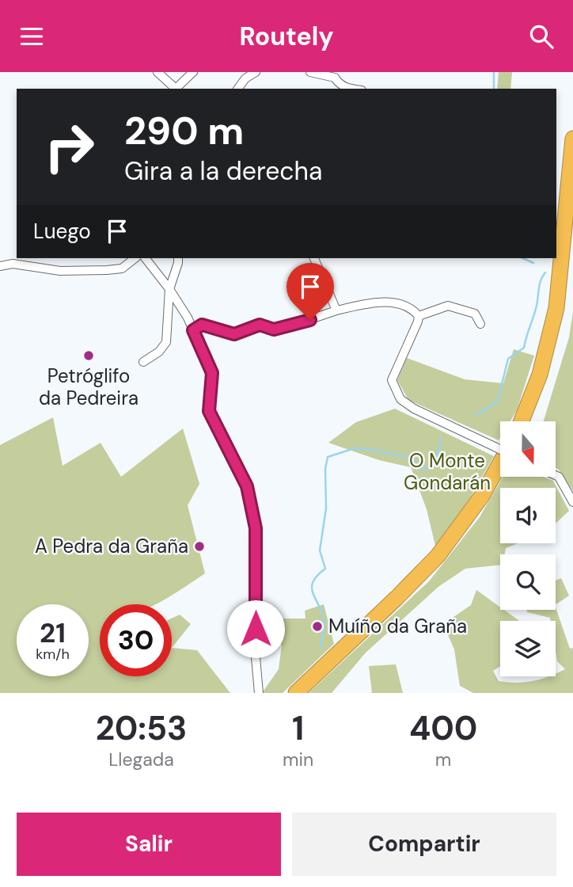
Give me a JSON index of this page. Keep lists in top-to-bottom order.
{
  "parks": ["O Monte Gondarán"],
  "places": ["Petróglifo da Pedreira", "A Pedra da Graña", "Muíño da Graña"],
  "north": "bottom",
  "page": {
    "header": "Routely",
    "turn": ["290 m", "Gira a la derecha"],
    "then": "Luego",
    "speed": "21 km/h",
    "limit": "30",
    "eta": [
      "20:53",
      "Llegada",
      "1",
      "min",
      "400",
      "m"
    ],
    "buttons": ["Salir", "Compartir"]
  }
}
